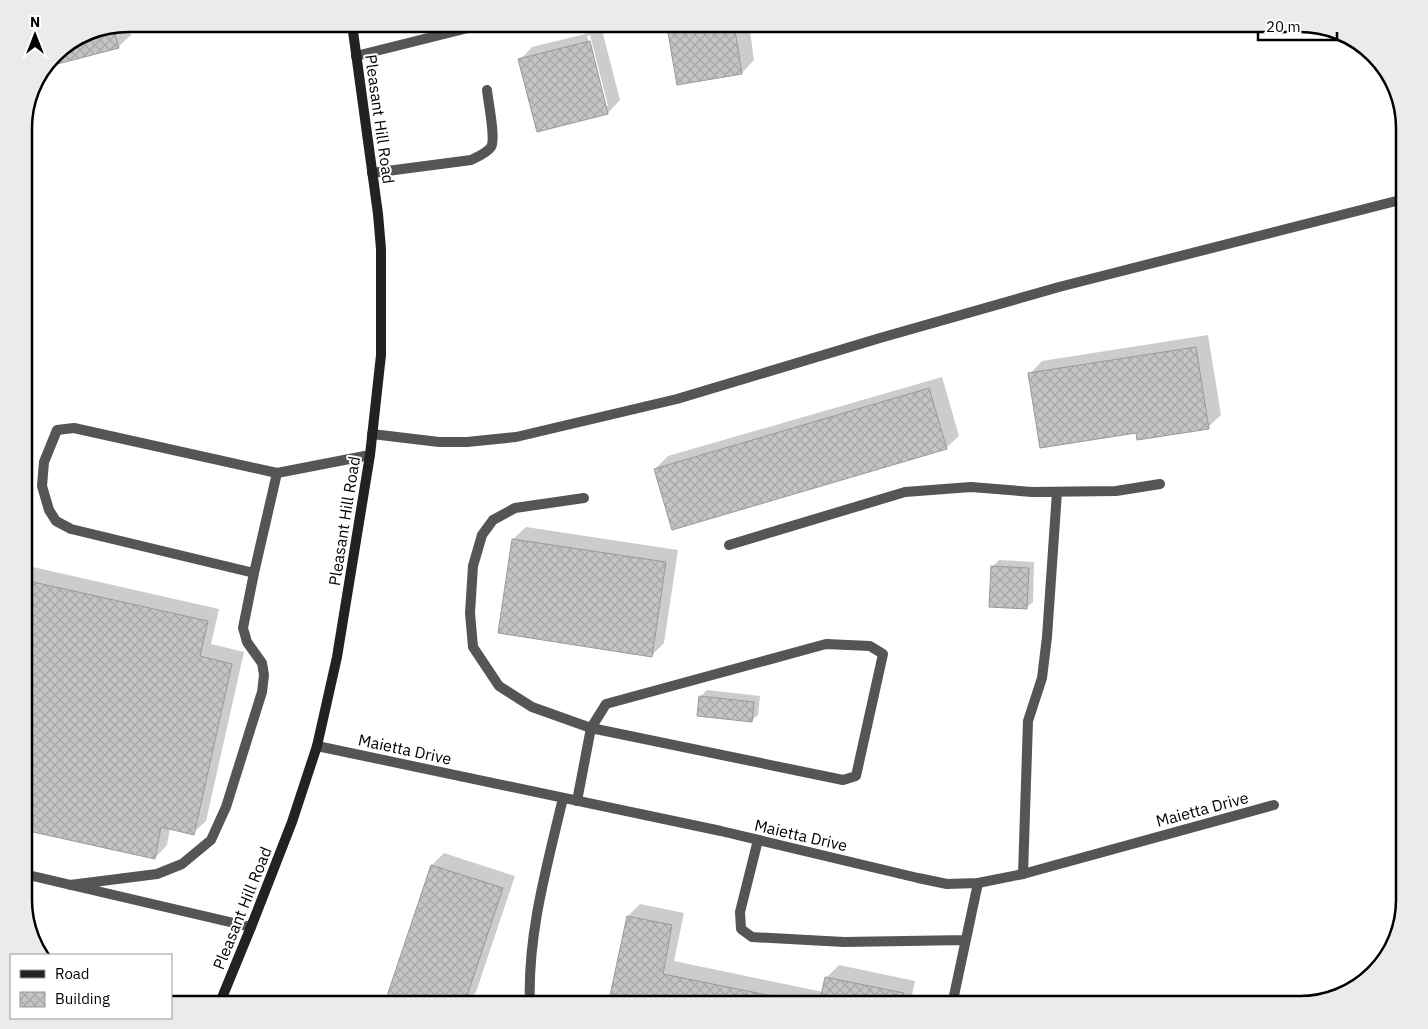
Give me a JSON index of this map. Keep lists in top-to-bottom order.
{
  "streets": {
    "street": ["Pleasant Hill Road", "Maietta Drive"]
  },
  "crossings": [
    ["Pleasant Hill Road", "Maietta Drive"]
  ],
  "legend": ["Road", "Building"],
  "scale_bar": "20 m",
  "north": "top"
}
